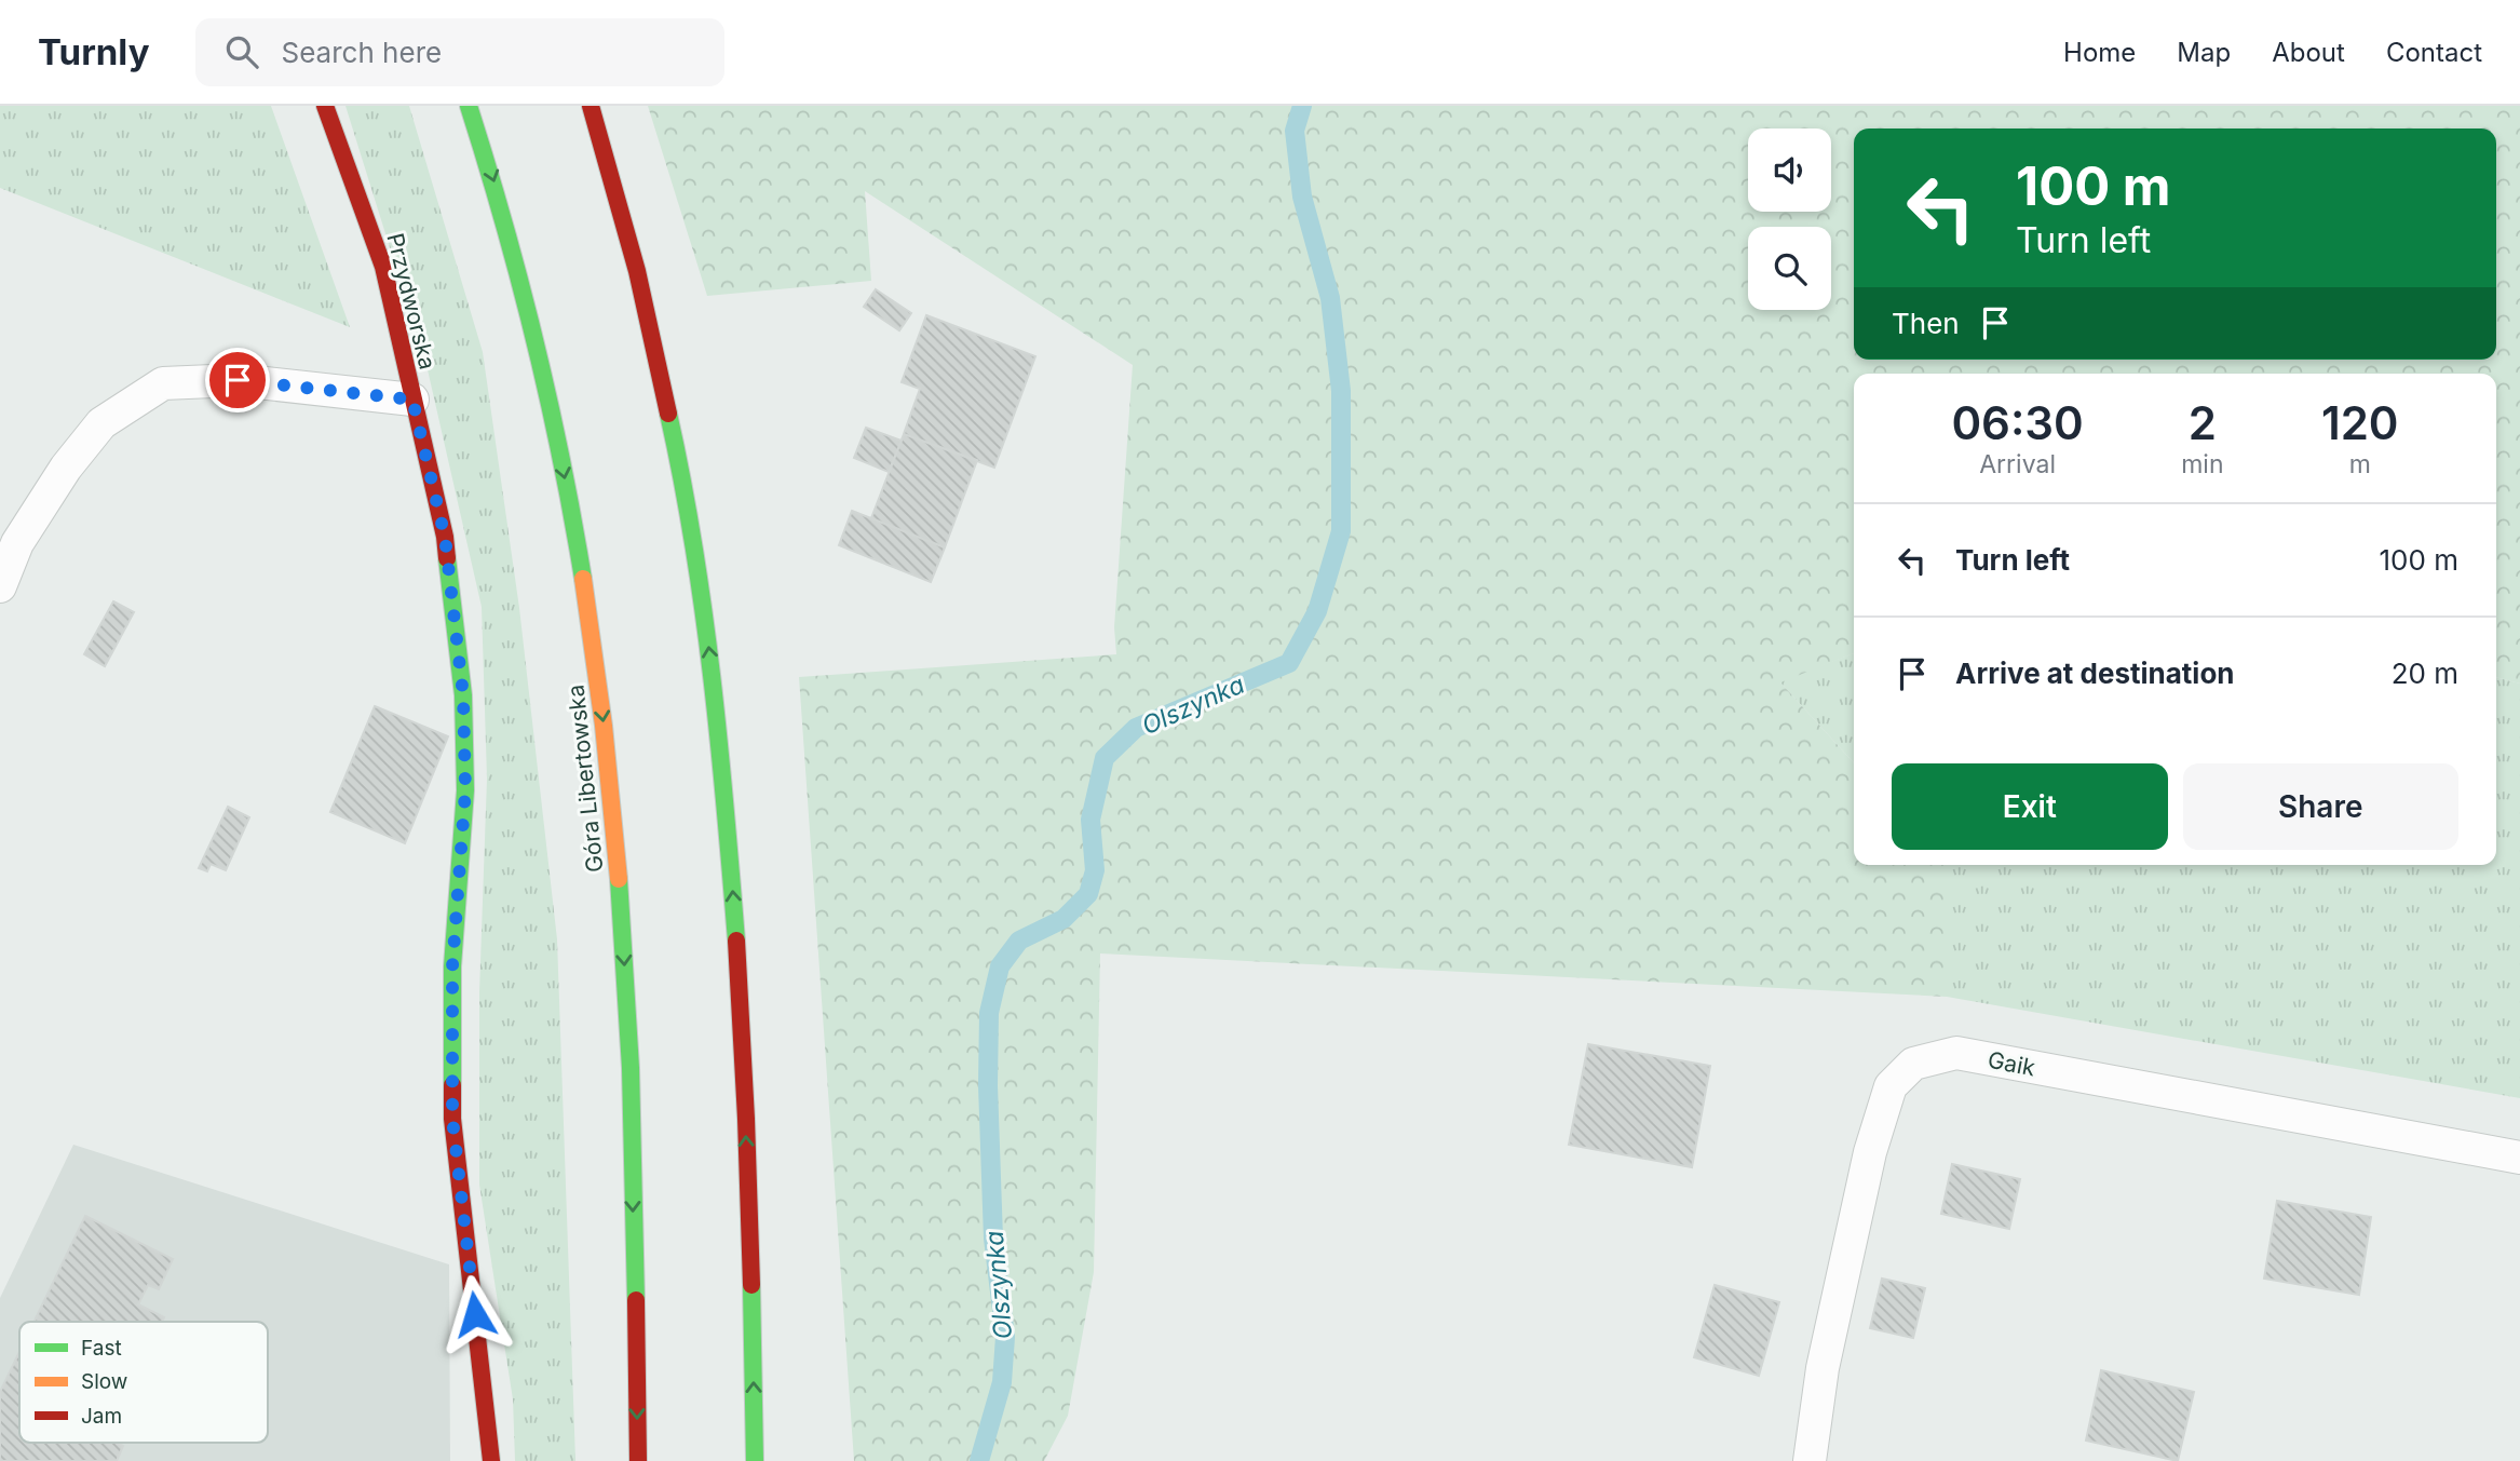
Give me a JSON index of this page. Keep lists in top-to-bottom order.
{
  "streets": {
    "main road": ["Przydworska", "Góra Libertowska"],
    "lane": ["Gaik"]
  },
  "water": ["Olszynka"],
  "legend": ["Fast", "Slow", "Jam"],
  "page": {
    "header": "Turnly",
    "search": "Search here",
    "nav": [
      "Home",
      "Map",
      "About",
      "Contact"
    ],
    "turn": ["100 m", "Turn left"],
    "then": "Then",
    "eta": [
      "06:30",
      "Arrival",
      "2",
      "min",
      "120",
      "m"
    ],
    "list": [
      {
        "name": "Turn left",
        "value": "100 m"
      },
      {
        "name": "Arrive at destination",
        "value": "20 m"
      }
    ],
    "buttons": ["Exit", "Share"]
  }
}
